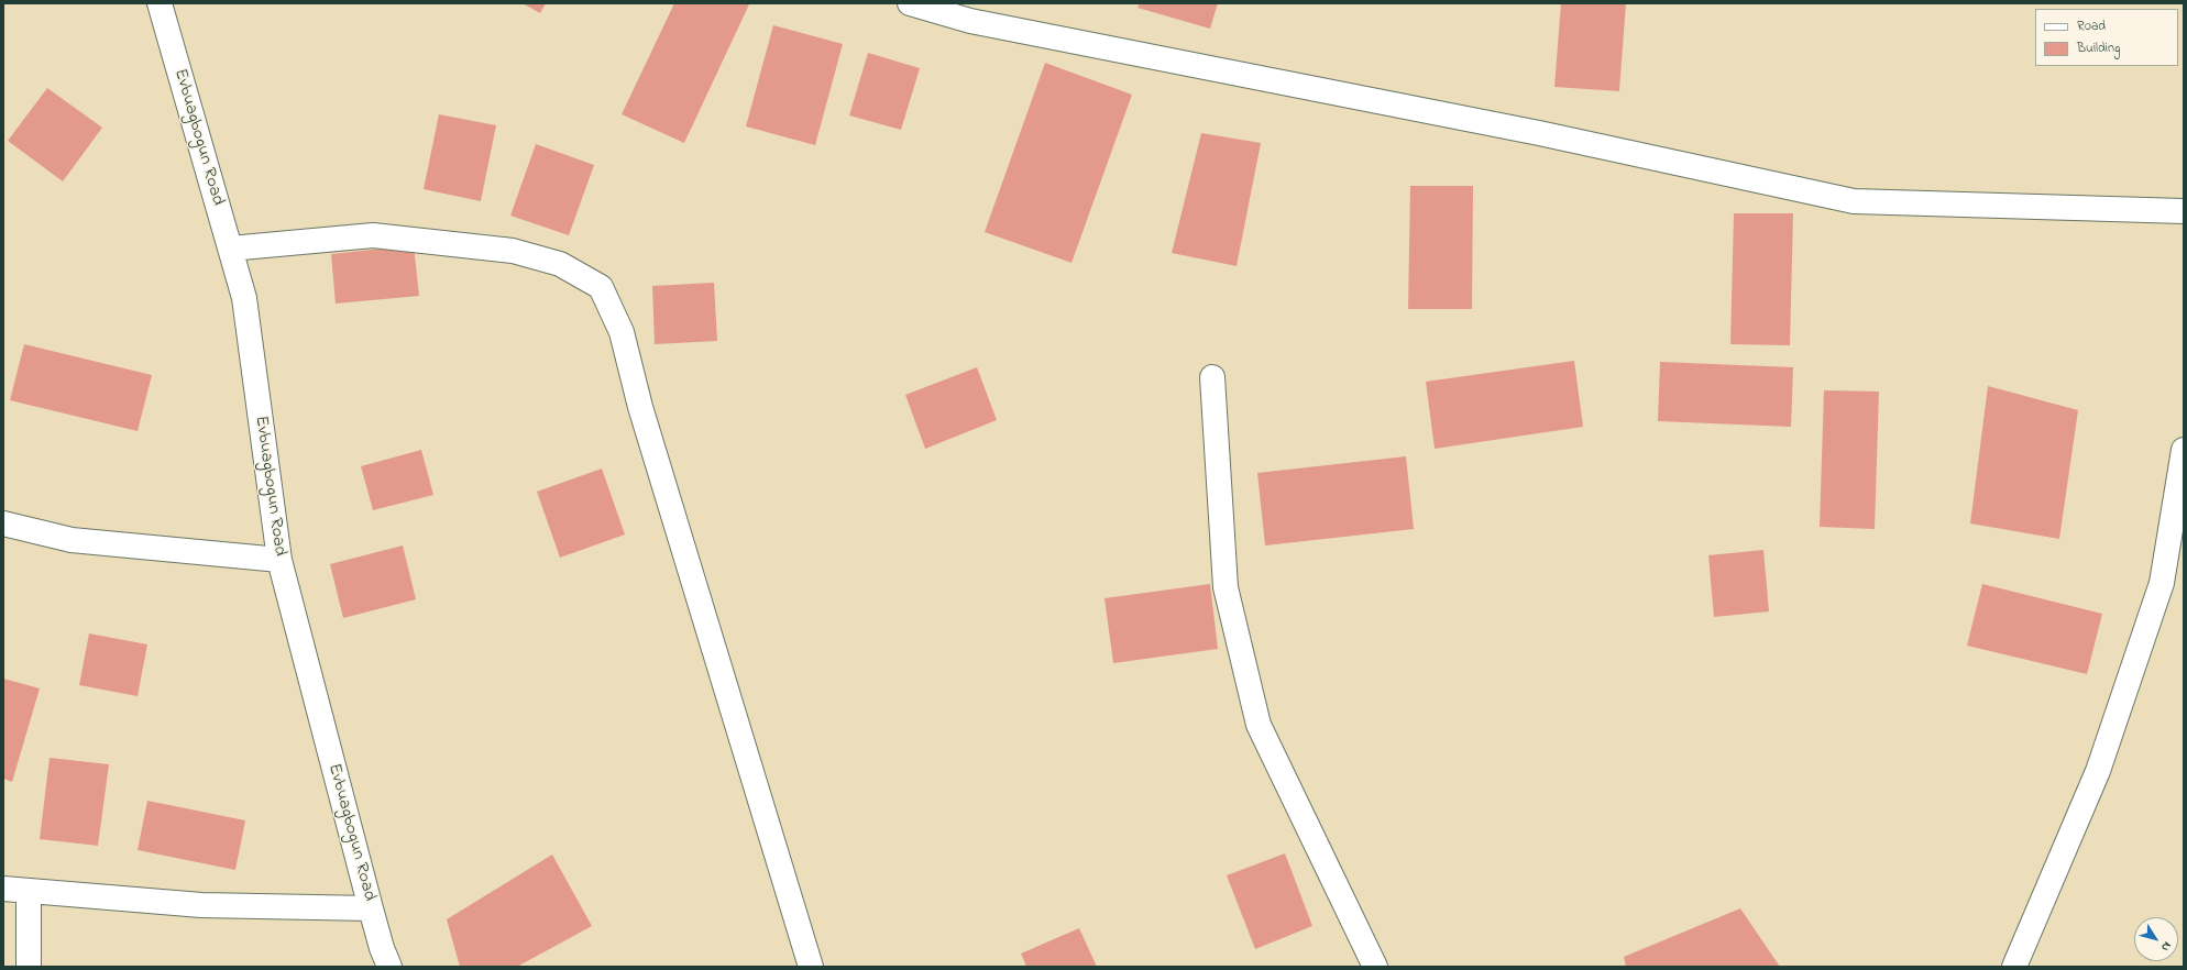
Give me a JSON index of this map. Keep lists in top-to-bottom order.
{
  "streets": {
    "street": ["Evbuagbogun Road"]
  },
  "legend": ["Road", "Building"],
  "north": "bottom right"
}
